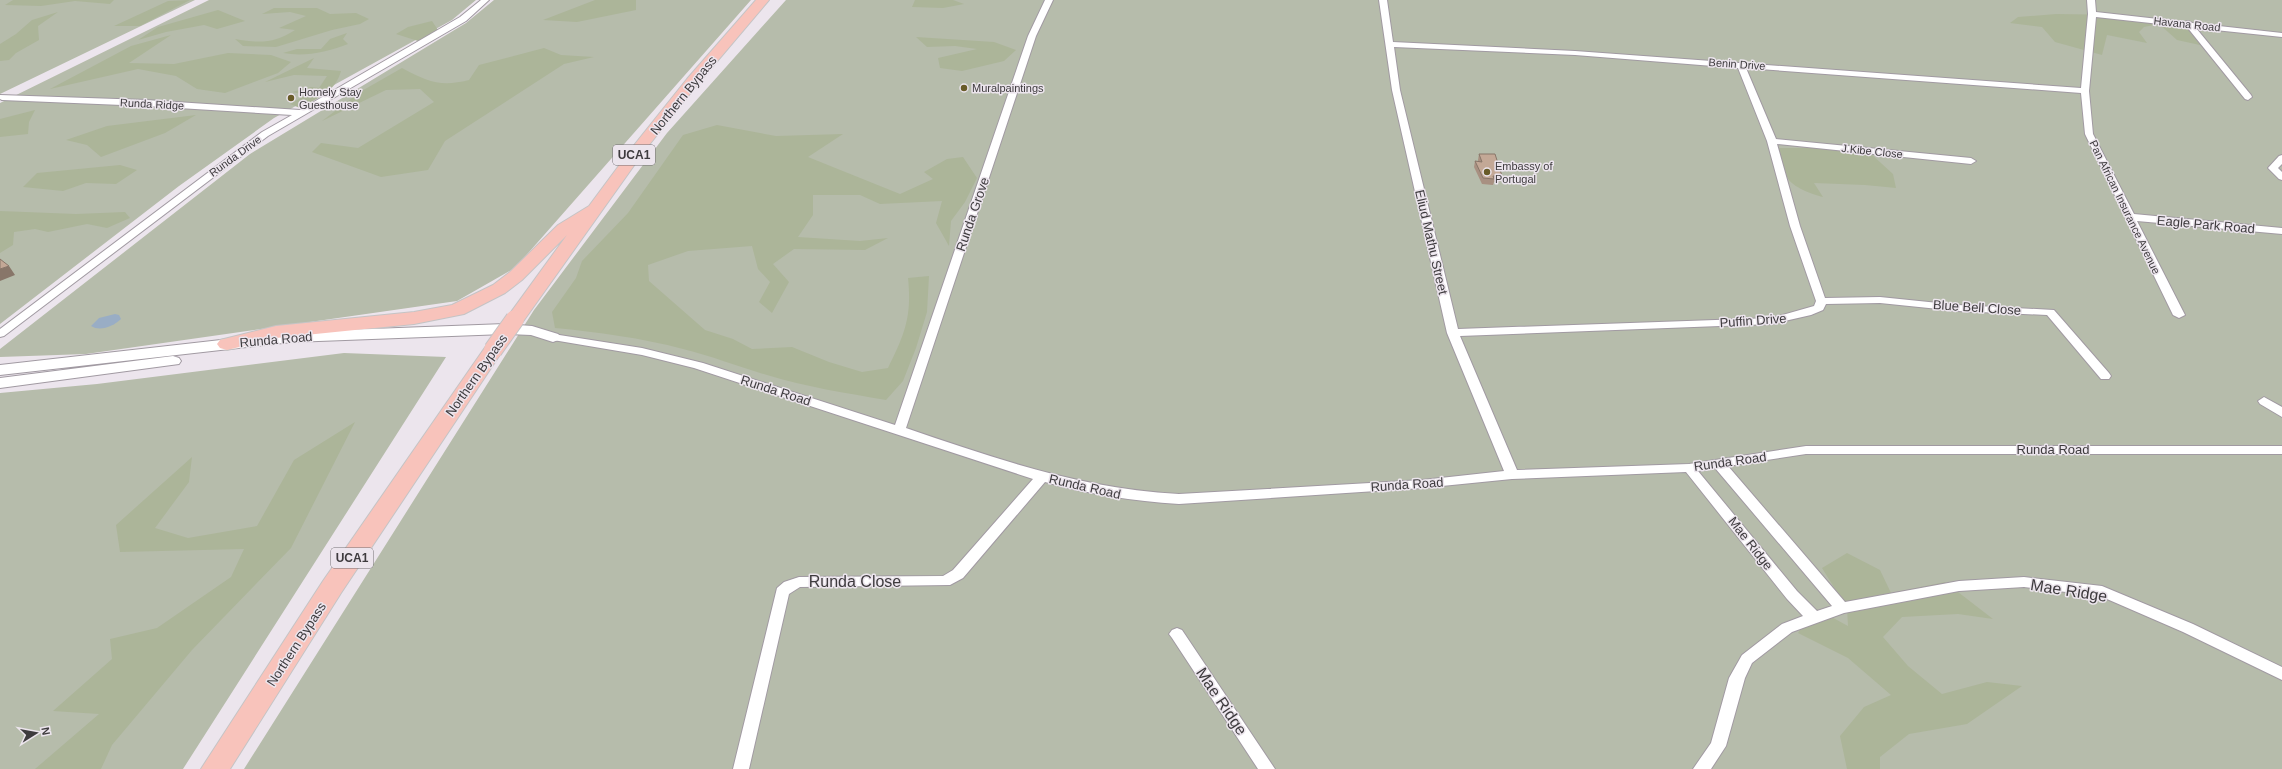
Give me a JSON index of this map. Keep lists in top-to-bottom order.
{
  "streets": {
    "main road": ["Northern Bypass", "UCA1"],
    "street": [
      "Havana Road",
      "Benin Drive",
      "Runda Ridge",
      "J.Kibe Close",
      "Runda Drive",
      "Pan African Insurance Avenue",
      "Runda Grove",
      "Eagle Park Road",
      "Eliud Mathu Street",
      "Blue Bell Close",
      "Puffin Drive",
      "Runda Road",
      "Mae Ridge",
      "Runda Close"
    ]
  },
  "crossings": [
    ["Havana Road", "Pan African Insurance Avenue"],
    ["Benin Drive", "Pan African Insurance Avenue"],
    ["Benin Drive", "Eliud Mathu Street"],
    ["Runda Ridge", "Runda Drive"],
    ["Pan African Insurance Avenue", "Eagle Park Road"],
    ["Runda Grove", "Runda Road"],
    ["Eliud Mathu Street", "Puffin Drive"],
    ["Eliud Mathu Street", "Runda Road"],
    ["Blue Bell Close", "Puffin Drive"],
    ["Runda Road", "Mae Ridge"],
    ["Runda Road", "Runda Close"]
  ],
  "places": ["Muralpaintings", "Homely Stay Guesthouse", "Embassy of Portugal"],
  "north": "right"
}
